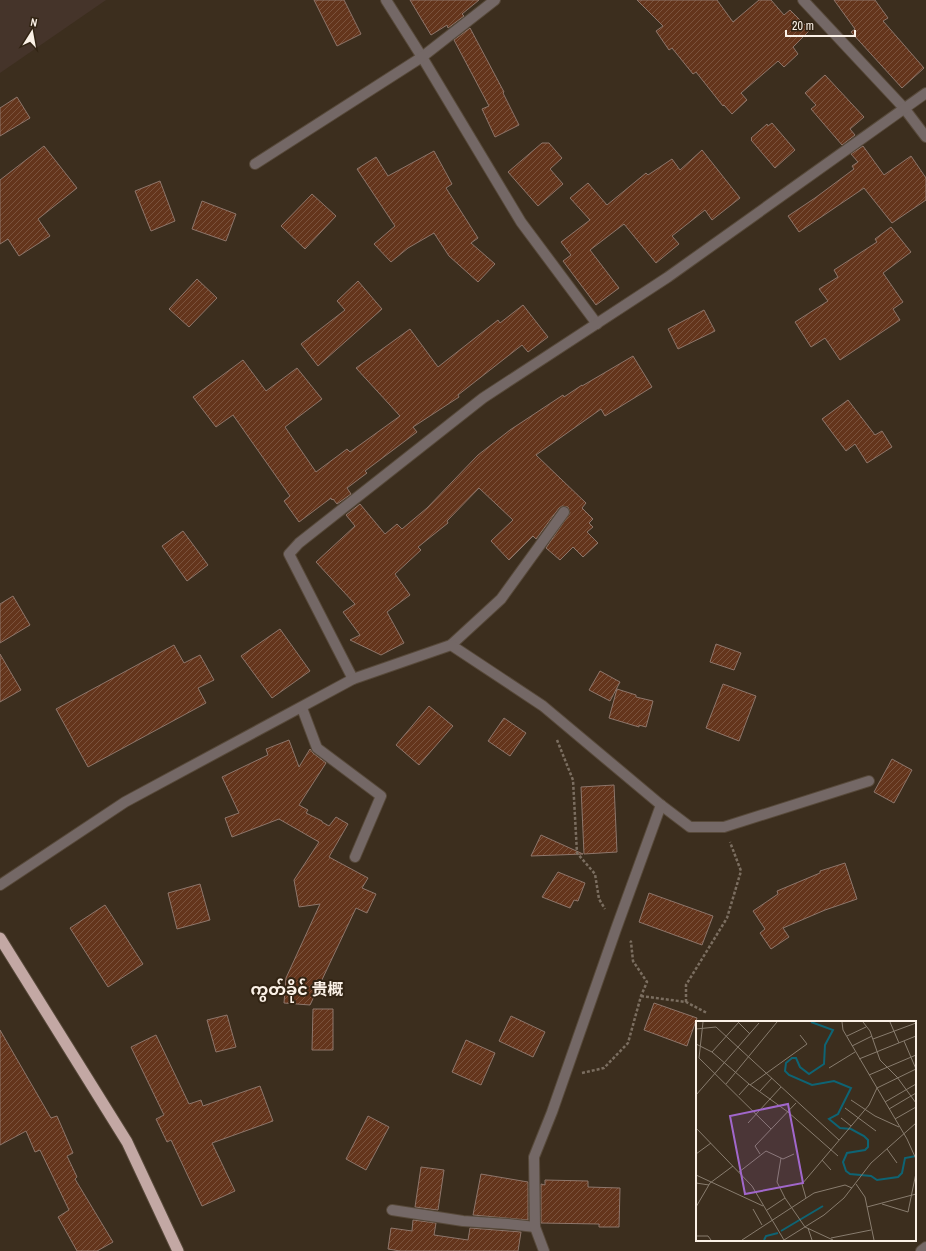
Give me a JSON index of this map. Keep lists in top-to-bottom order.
{
  "districts": ["ကွတ်ခိုင် 贵概"],
  "scale_bar": "20 m",
  "north": "top"
}
